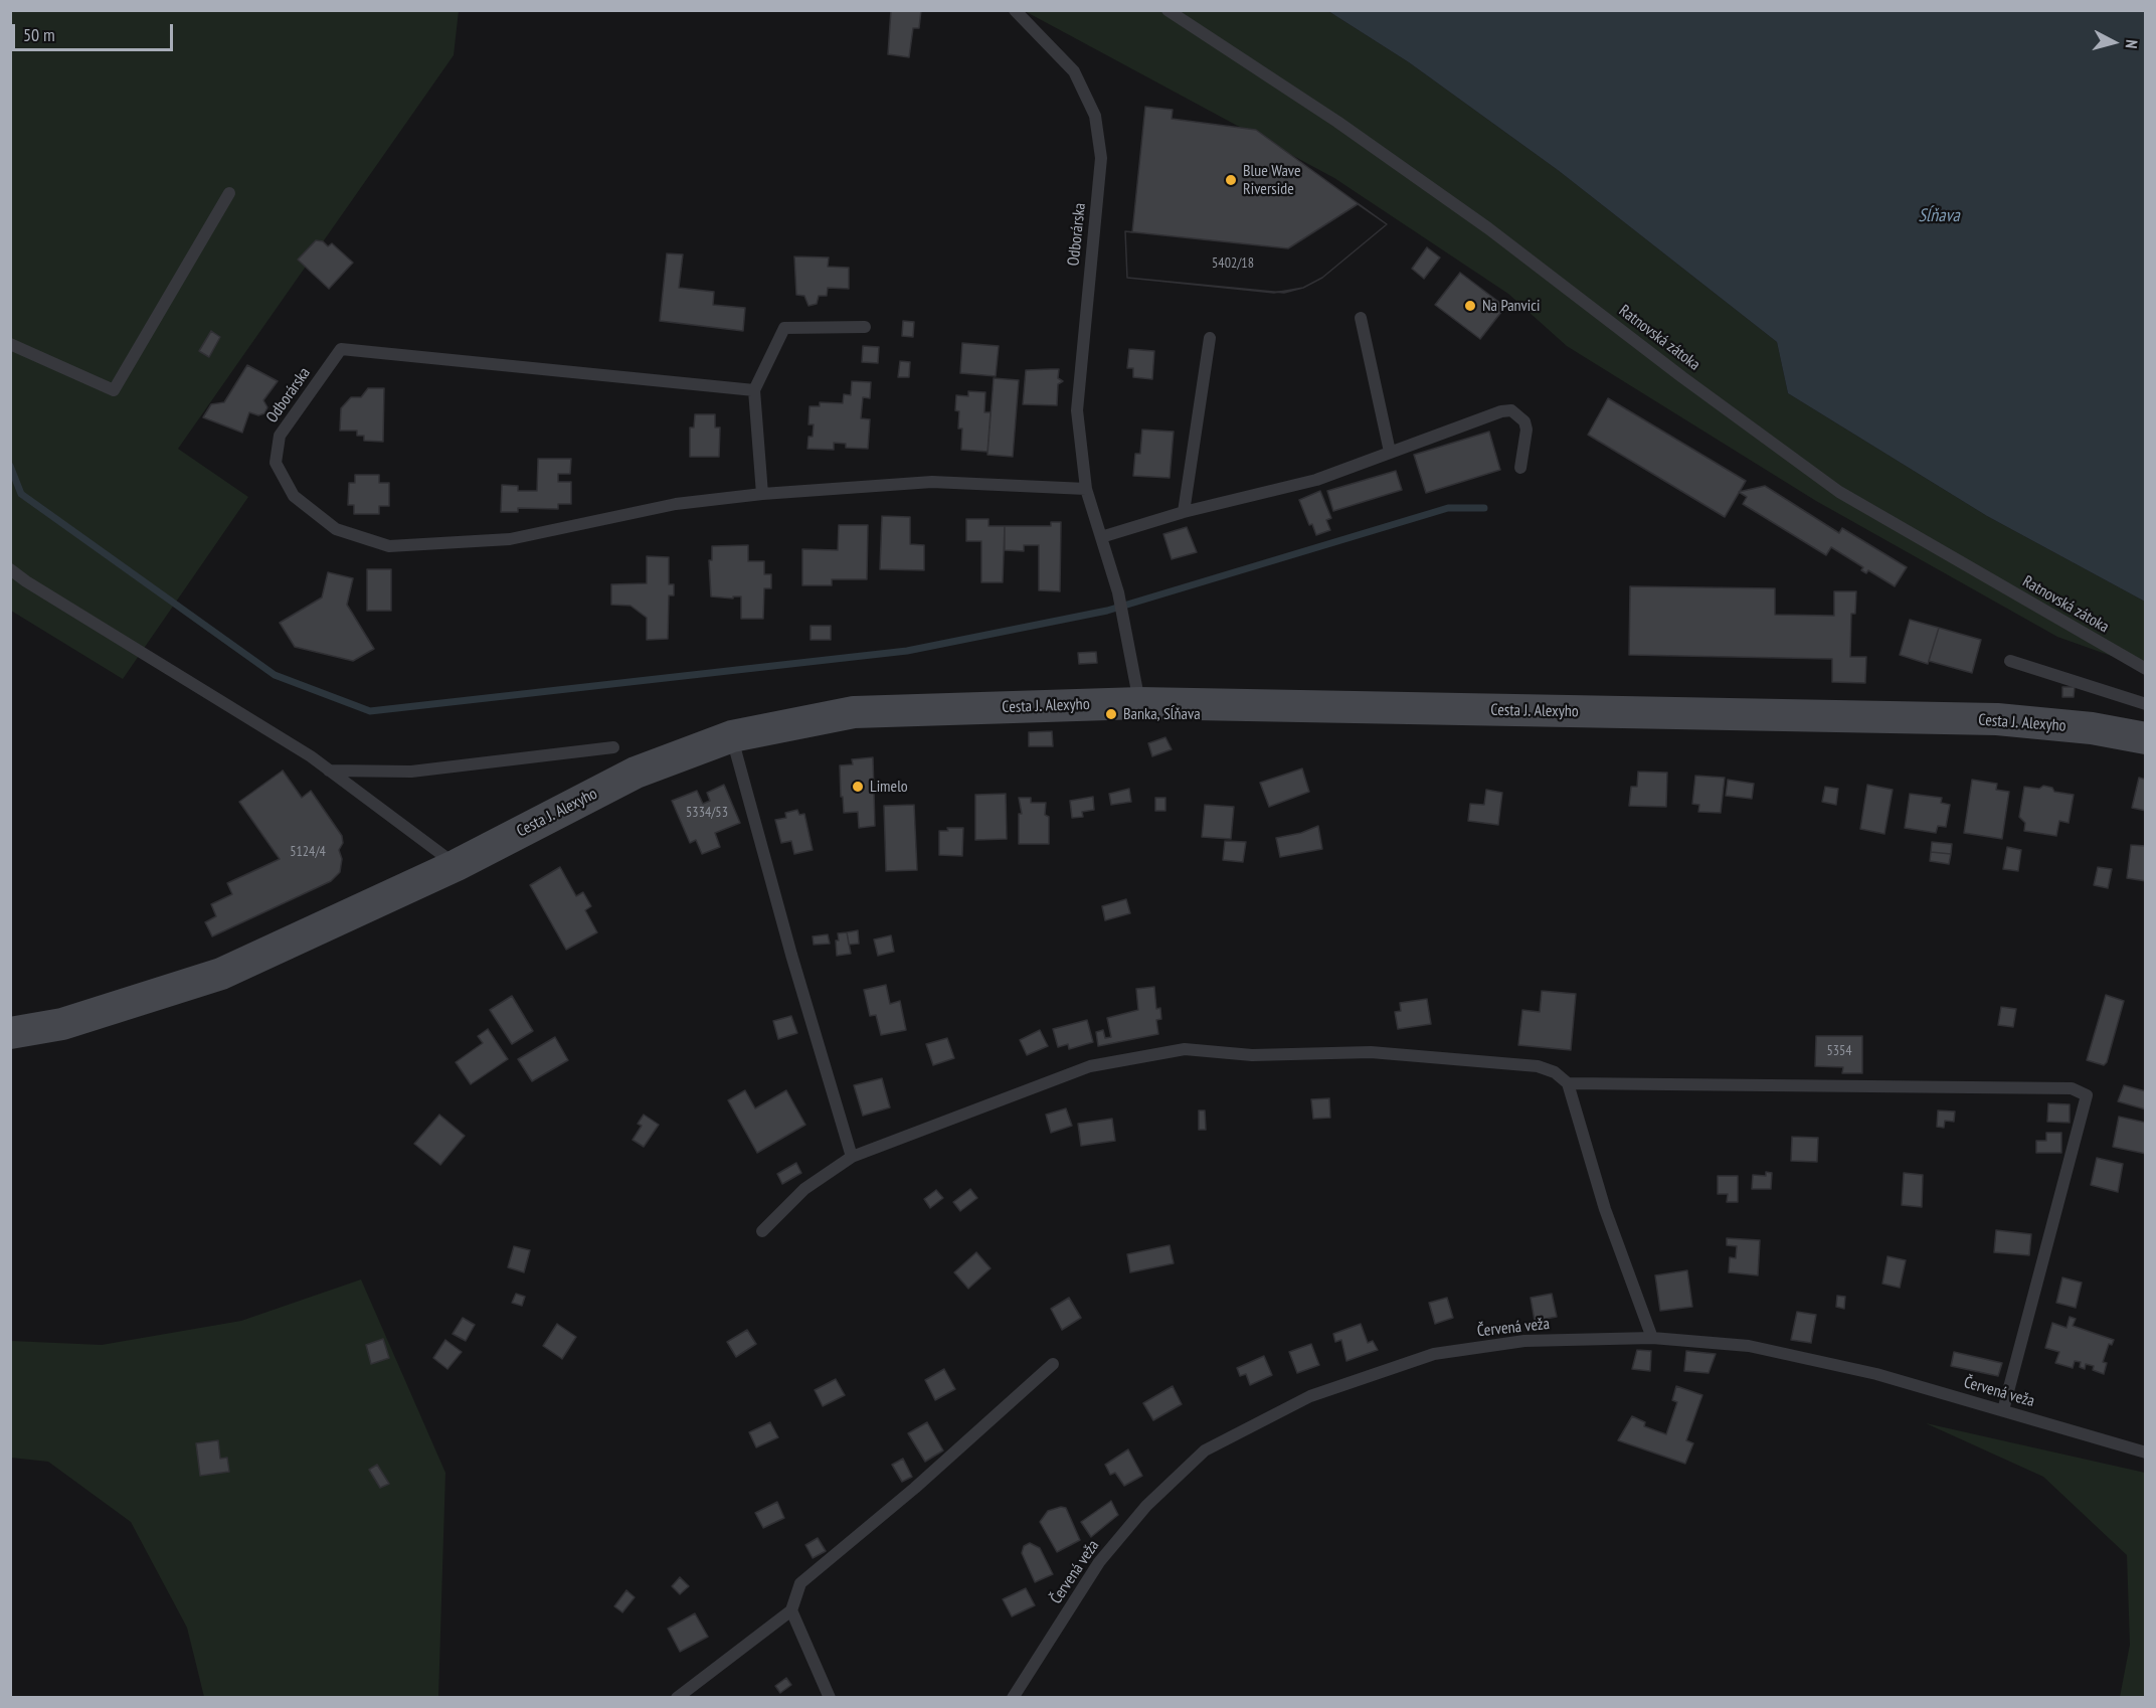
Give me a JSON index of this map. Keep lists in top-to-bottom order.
{
  "streets": {
    "main road": ["Cesta J. Alexyho"],
    "lane": ["Odborárska", "Ratnovská zátoka", "Červená veža"]
  },
  "crossings": [
    ["Odborárska", "Cesta J. Alexyho"]
  ],
  "water": ["Sĺňava"],
  "places": [
    "Blue Wave Riverside",
    "Na Panvici",
    "Banka, Sĺňava",
    "Limelo"
  ],
  "house_numbers": [
    "5402/18",
    "5334/53",
    "5124/4",
    "5354"
  ],
  "scale_bar": "50 m",
  "north": "right"
}
